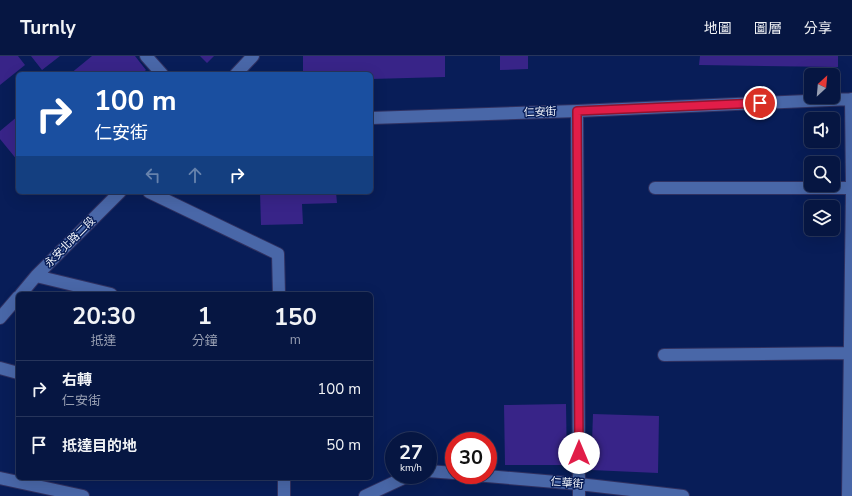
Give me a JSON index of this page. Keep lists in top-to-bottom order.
{
  "streets": {
    "street": ["仁安街", "永安北路二段", "仁華街"]
  },
  "north": "top right",
  "page": {
    "header": "Turnly",
    "nav": ["地圖", "圖層", "分享"],
    "turn": ["100 m", "仁安街"],
    "eta": [
      "20:30",
      "抵達",
      "1",
      "分鐘",
      "150",
      "m"
    ],
    "list": [
      {
        "name": "右轉",
        "note": "仁安街",
        "value": "100 m"
      },
      {
        "name": "抵達目的地",
        "value": "50 m"
      }
    ],
    "speed": "27 km/h",
    "limit": "30"
  }
}
